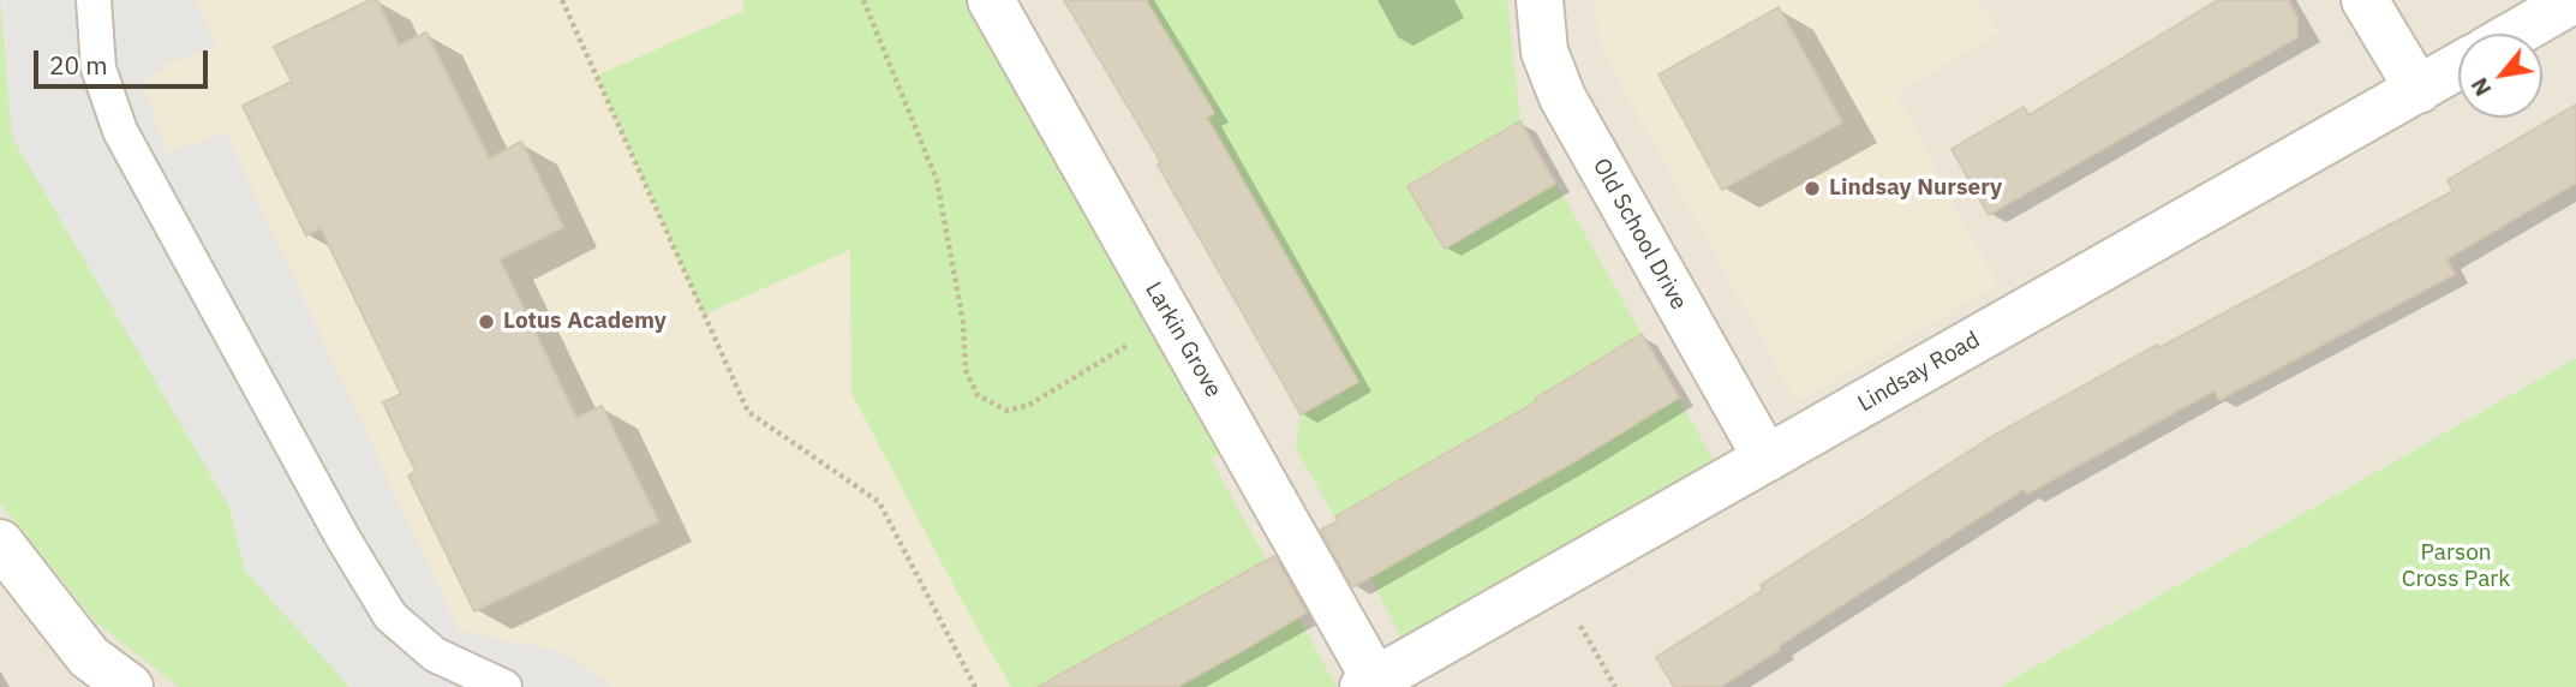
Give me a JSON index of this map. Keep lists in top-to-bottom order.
{
  "streets": {
    "street": ["Old School Drive", "Larkin Grove", "Lindsay Road"]
  },
  "crossings": [
    ["Old School Drive", "Lindsay Road"],
    ["Larkin Grove", "Lindsay Road"]
  ],
  "parks": ["Parson Cross Park"],
  "places": ["Lindsay Nursery", "Lotus Academy"],
  "scale_bar": "20 m",
  "north": "bottom left"
}
